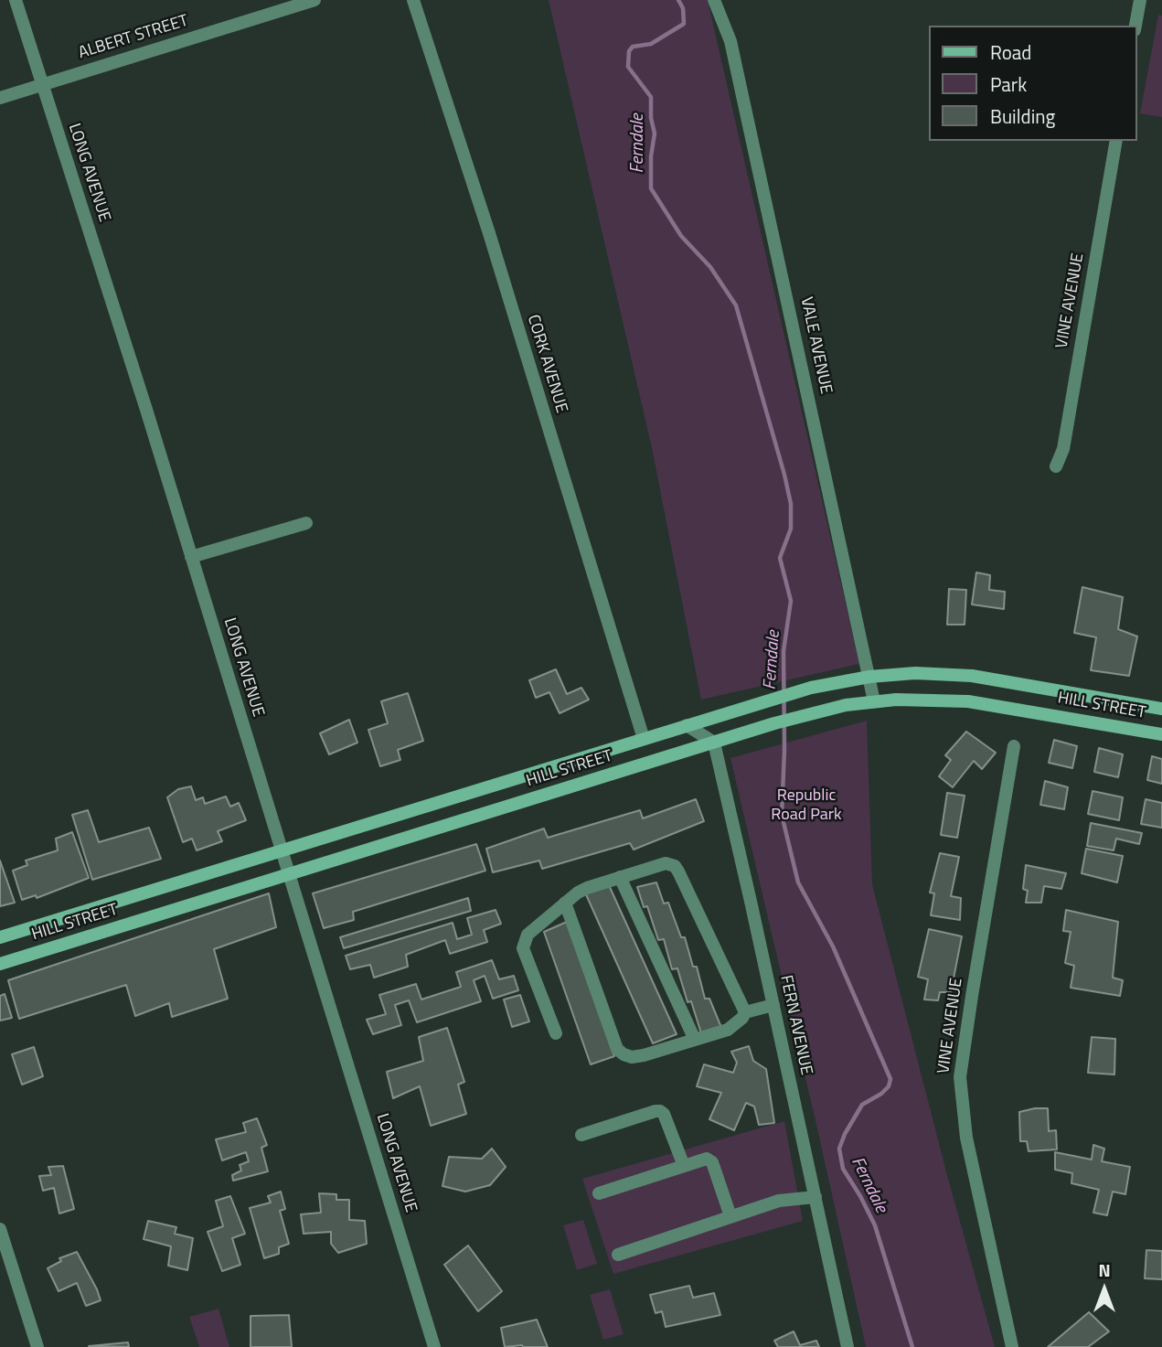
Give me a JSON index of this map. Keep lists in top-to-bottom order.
{
  "streets": {
    "main road": ["HILL STREET"],
    "street": [
      "ALBERT STREET",
      "LONG AVENUE",
      "VINE AVENUE",
      "VALE AVENUE",
      "CORK AVENUE",
      "FERN AVENUE"
    ]
  },
  "crossings": [
    ["ALBERT STREET", "LONG AVENUE"],
    ["LONG AVENUE", "HILL STREET"],
    ["VALE AVENUE", "HILL STREET"],
    ["CORK AVENUE", "HILL STREET"],
    ["HILL STREET", "FERN AVENUE"]
  ],
  "water": ["Ferndale"],
  "parks": ["Republic Road Park"],
  "legend": ["Road", "Park", "Building"],
  "north": "top"
}
